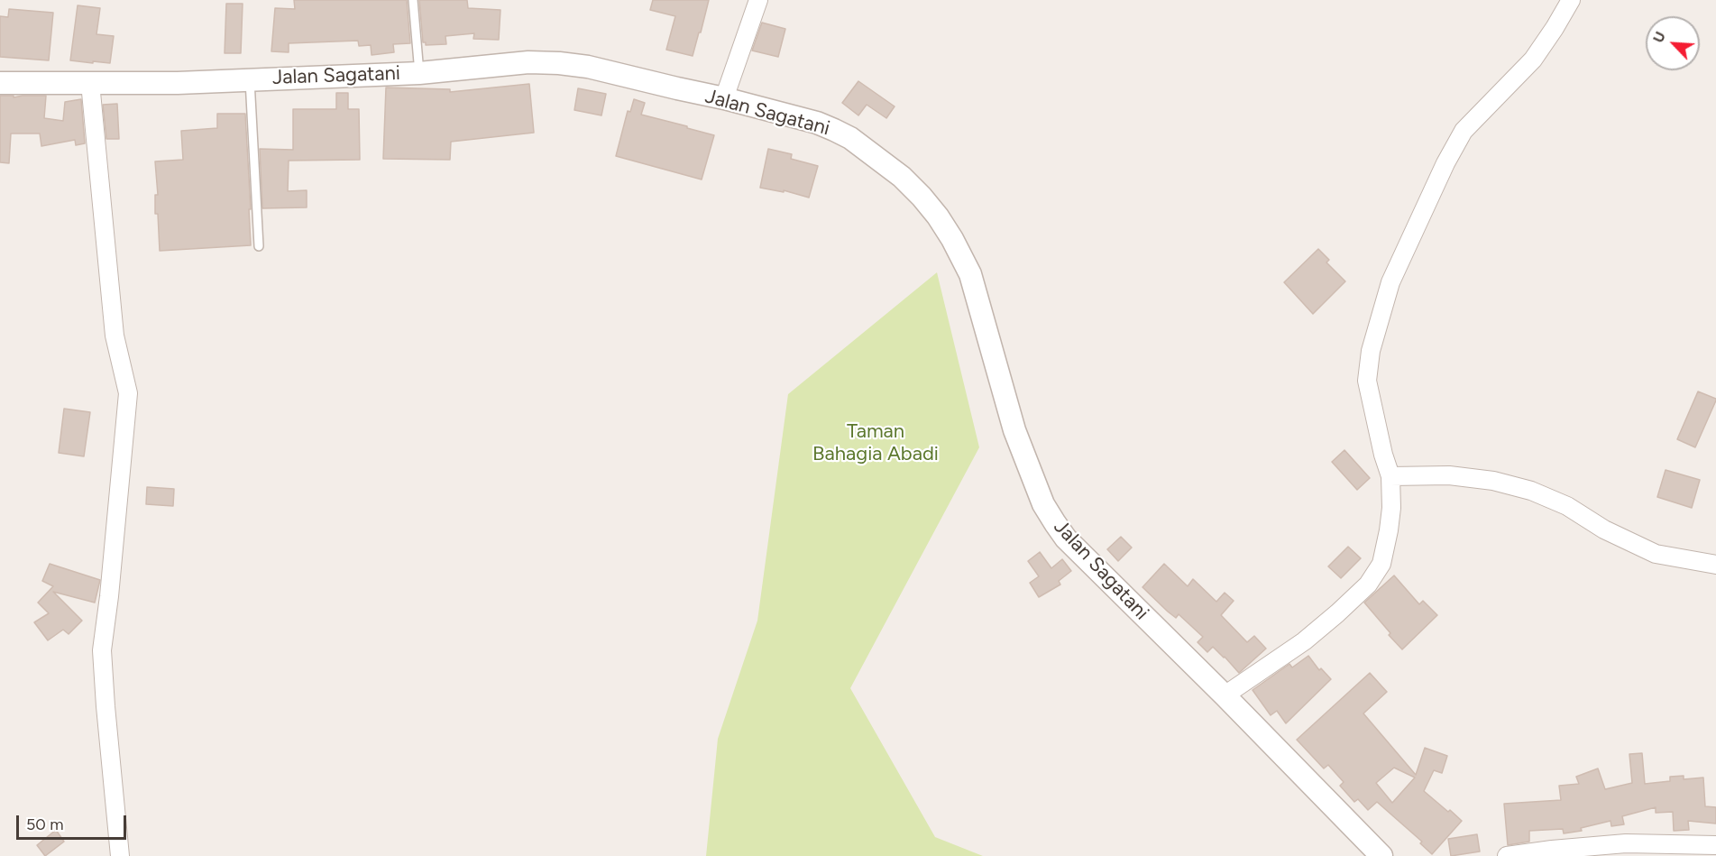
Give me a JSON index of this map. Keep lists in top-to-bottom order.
{
  "streets": {
    "street": ["Jalan Sagatani"]
  },
  "parks": ["Taman Bahagia Abadi"],
  "scale_bar": "50 m",
  "north": "top left"
}
